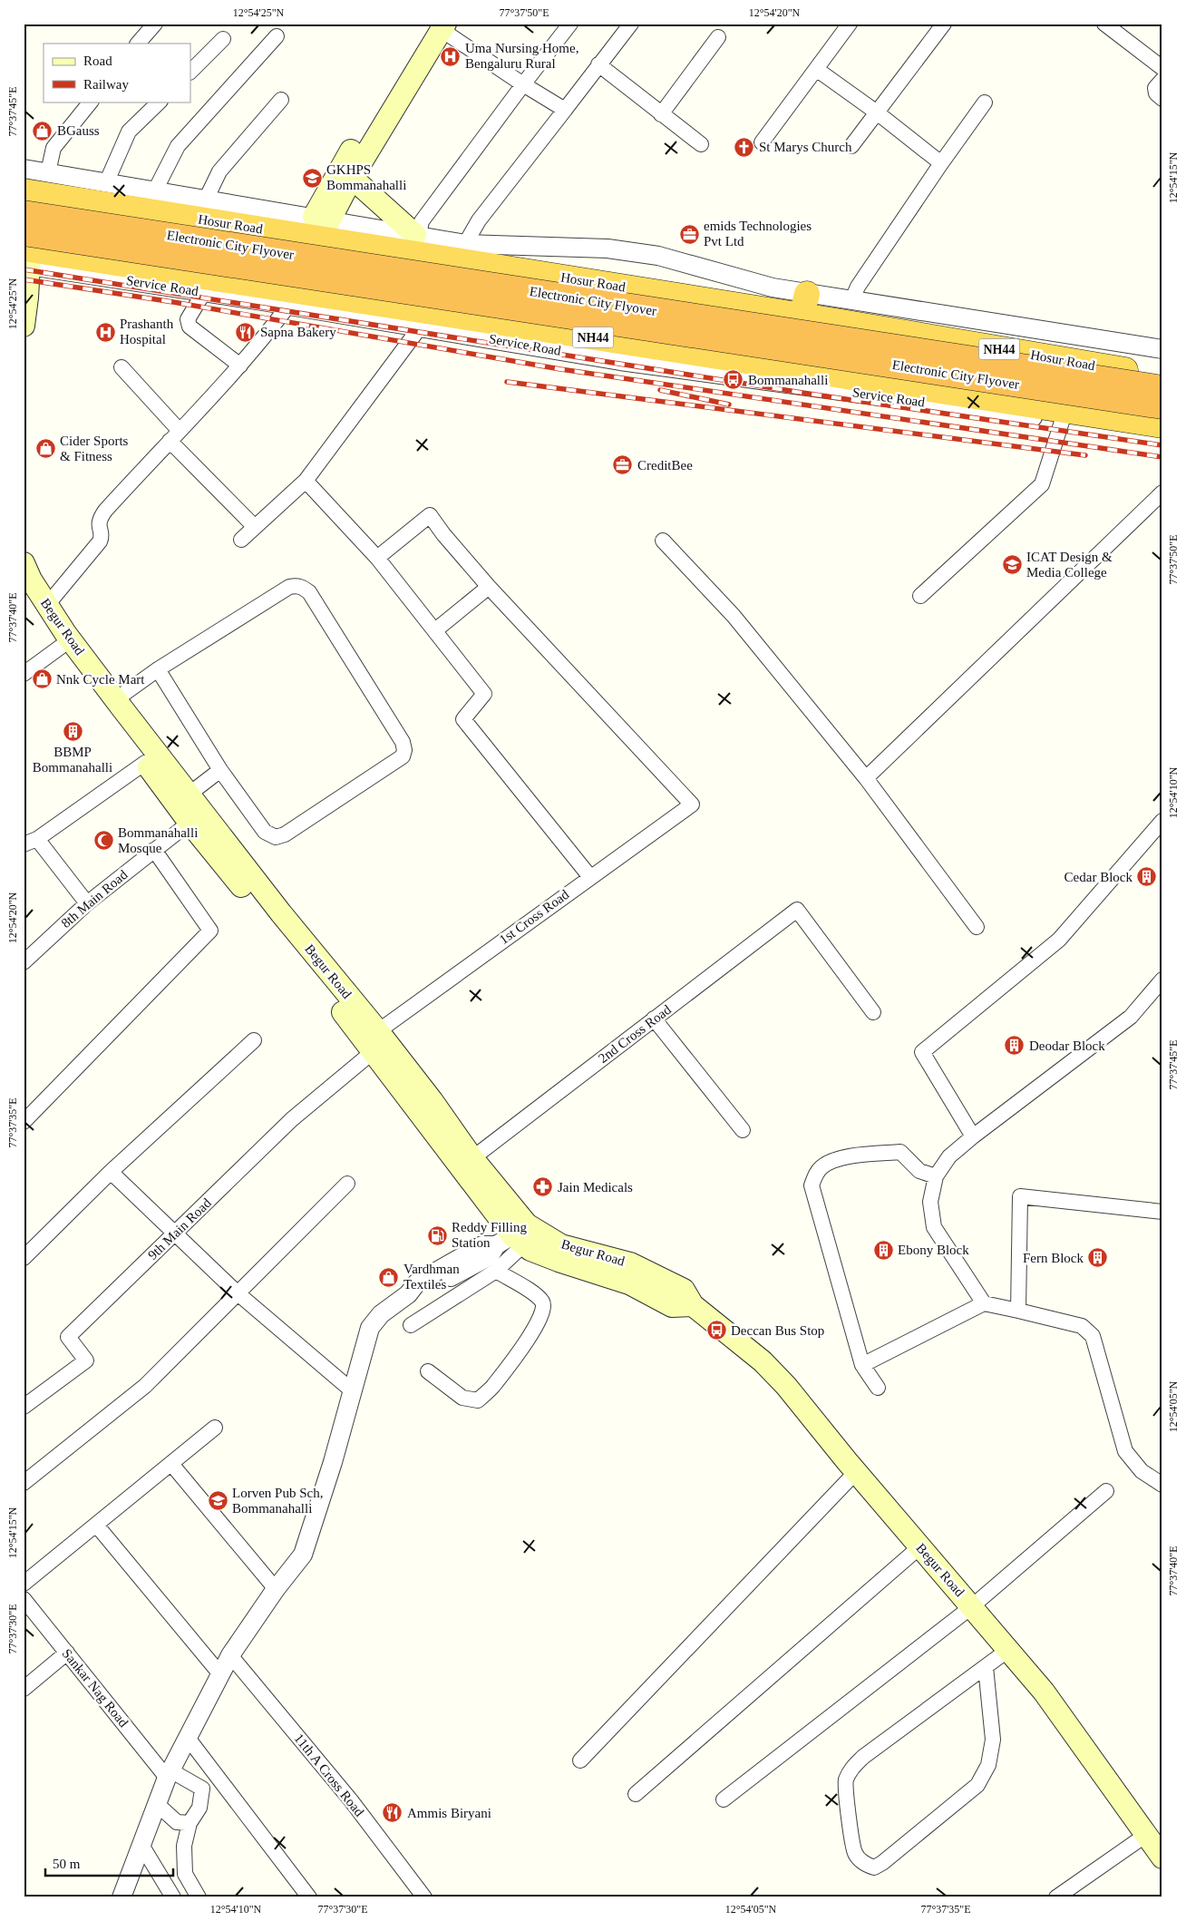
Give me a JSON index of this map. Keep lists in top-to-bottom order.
{
  "streets": {
    "highway": ["Hosur Road", "Electronic City Flyover", "NH44"],
    "main road": ["Begur Road"],
    "street": [
      "Service Road",
      "8th Main Road",
      "1st Cross Road",
      "2nd Cross Road",
      "9th Main Road",
      "Sankar Nag Road",
      "11th A Cross Road"
    ]
  },
  "crossings": [
    ["Hosur Road", "Electronic City Flyover"],
    ["Electronic City Flyover", "Service Road"],
    ["Electronic City Flyover", "NH44"],
    ["Service Road", "NH44"],
    ["Begur Road", "8th Main Road"],
    ["Begur Road", "1st Cross Road"],
    ["Begur Road", "2nd Cross Road"],
    ["Begur Road", "9th Main Road"],
    ["1st Cross Road", "9th Main Road"]
  ],
  "places": {
    "hospital": ["Uma Nursing Home, Bengaluru Rural", "Prashanth Hospital"],
    "shop": [
      "BGauss",
      "Cider Sports & Fitness",
      "Nnk Cycle Mart",
      "Vardhman Textiles"
    ],
    "church": ["St Marys Church"],
    "school or university": ["GKHPS Bommanahalli", "ICAT Design & Media College", "Lorven Pub Sch, Bommanahalli"],
    "office": ["emids Technologies Pvt Ltd", "CreditBee"],
    "restaurant": ["Sapna Bakery", "Ammis Biryani"],
    "bus stop": ["Bommanahalli", "Deccan Bus Stop"],
    "building": [
      "BBMP Bommanahalli",
      "Cedar Block",
      "Deodar Block",
      "Ebony Block",
      "Fern Block"
    ],
    "mosque": ["Bommanahalli Mosque"],
    "pharmacy": ["Jain Medicals"],
    "fuel station": ["Reddy Filling Station"]
  },
  "legend": ["Road", "Railway"],
  "scale_bar": "50 m",
  "coordinates": [
    "12°54'25\"N",
    "77°37'50\"E",
    "12°54'20\"N",
    "77°37'45\"E",
    "12°54'15\"N",
    "77°37'40\"E",
    "12°54'10\"N",
    "77°37'35\"E",
    "12°54'05\"N",
    "77°37'30\"E"
  ]
}
